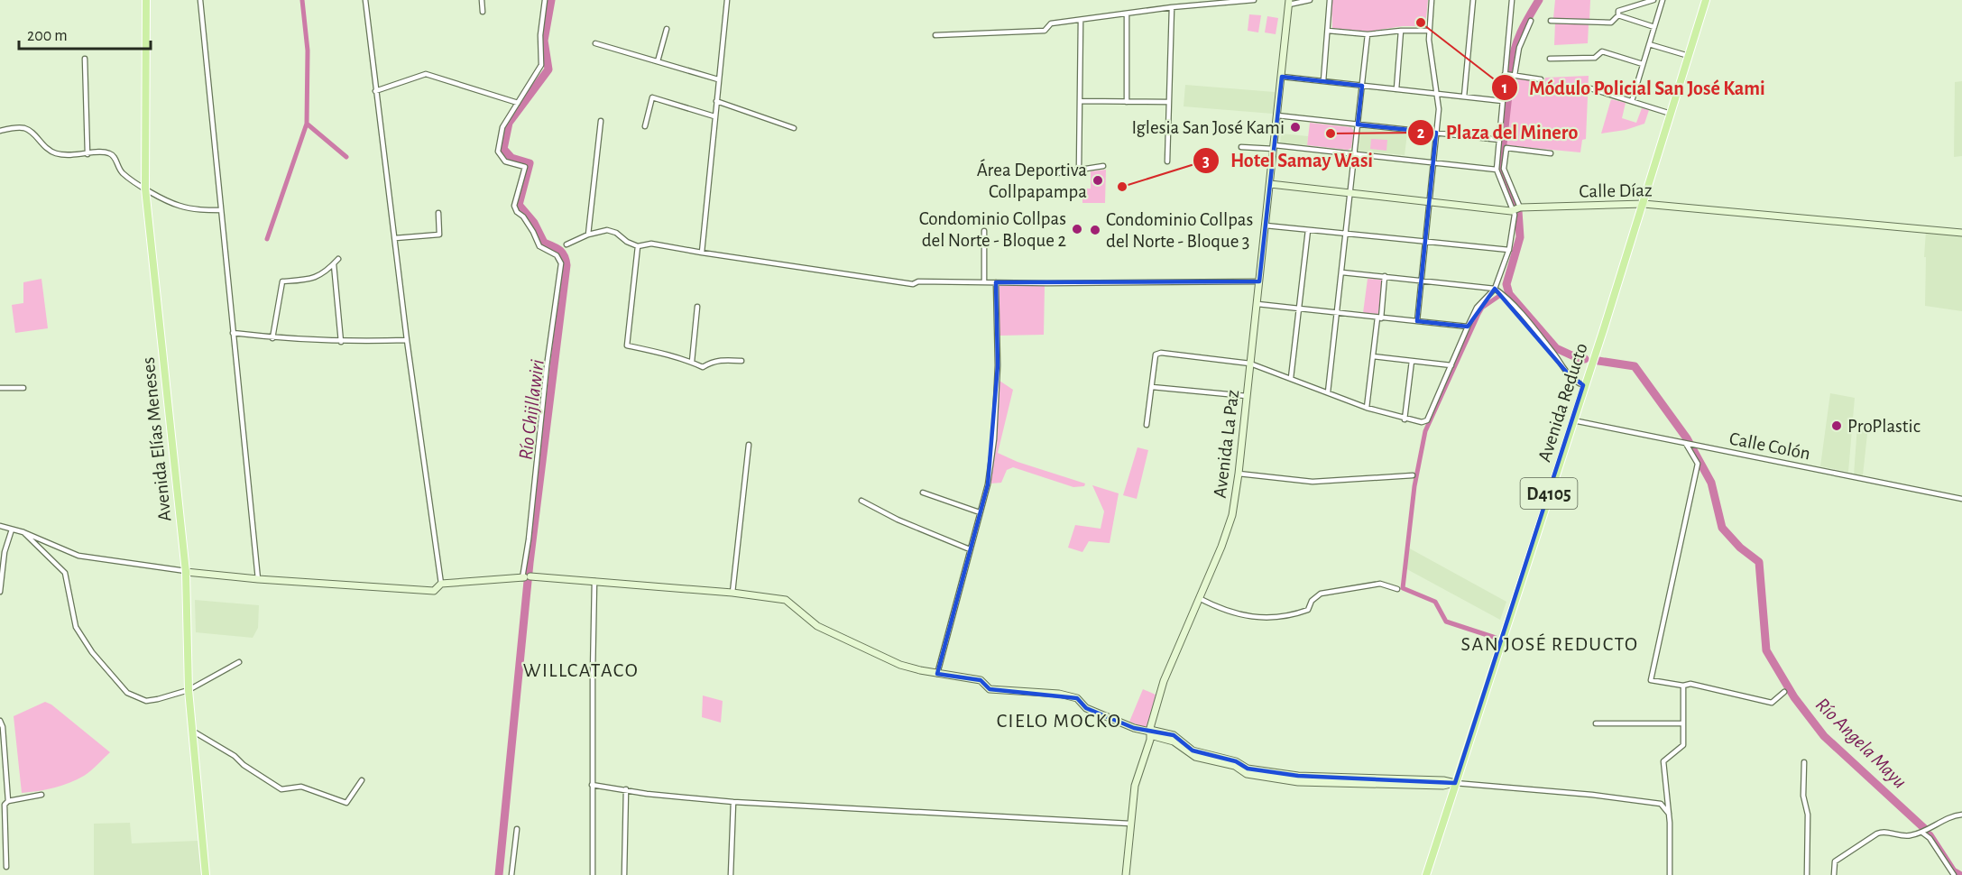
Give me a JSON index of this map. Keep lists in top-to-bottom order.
{
  "streets": {
    "main road": ["Avenida Reducto", "Avenida Elías Meneses", "D4105"],
    "street": ["Calle Díaz", "Avenida La Paz", "Calle Colón"]
  },
  "crossings": [
    ["Calle Díaz", "Avenida Reducto"],
    ["Calle Díaz", "Avenida La Paz"],
    ["Avenida Reducto", "Calle Colón"]
  ],
  "districts": ["SAN JOSÉ REDUCTO", "WILLCATACO", "CIELO MOCKO"],
  "water": ["Río Chijllawiri", "Río Angela Mayu"],
  "places": [
    "Módulo Policial San José Kami",
    "Iglesia San José Kami",
    "Plaza del Minero",
    "Área Deportiva Collpapampa",
    "Hotel Samay Wasi",
    "Condominio Collpas del Norte - Bloque 2",
    "Condominio Collpas del Norte - Bloque 3",
    "ProPlastic"
  ],
  "scale_bar": "200 m"
}
